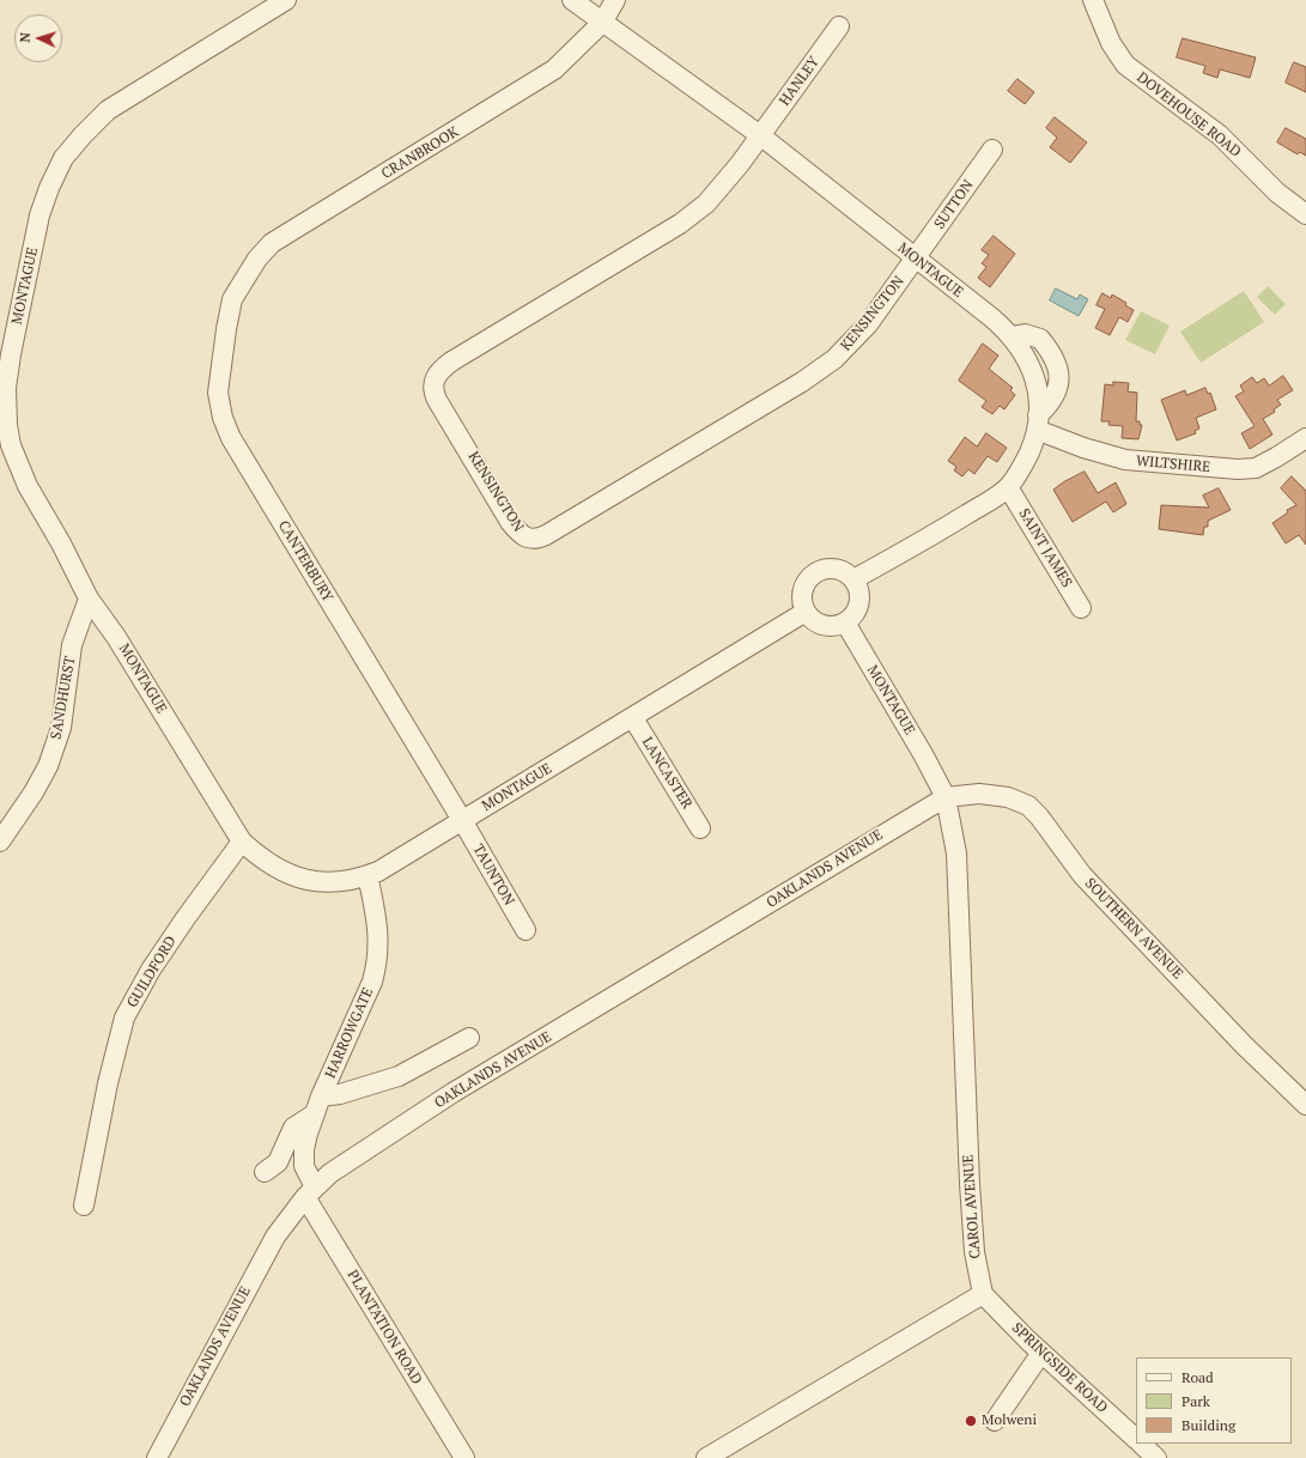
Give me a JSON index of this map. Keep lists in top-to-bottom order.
{
  "streets": {
    "street": [
      "HANLEY",
      "DOVEHOUSE ROAD",
      "CRANBROOK",
      "SUTTON",
      "MONTAGUE",
      "KENSINGTON",
      "WILTSHIRE",
      "SAINT JAMES",
      "CANTERBURY",
      "SANDHURST",
      "LANCASTER",
      "OAKLANDS AVENUE",
      "TAUNTON",
      "SOUTHERN AVENUE",
      "GUILDFORD",
      "HARROWGATE",
      "CAROL AVENUE",
      "PLANTATION ROAD",
      "SPRINGSIDE ROAD"
    ]
  },
  "crossings": [
    ["HANLEY", "MONTAGUE"],
    ["HANLEY", "KENSINGTON"],
    ["CRANBROOK", "MONTAGUE"],
    ["CRANBROOK", "CANTERBURY"],
    ["SUTTON", "MONTAGUE"],
    ["SUTTON", "KENSINGTON"],
    ["MONTAGUE", "KENSINGTON"],
    ["MONTAGUE", "WILTSHIRE"],
    ["MONTAGUE", "SAINT JAMES"],
    ["MONTAGUE", "CANTERBURY"],
    ["MONTAGUE", "SANDHURST"],
    ["MONTAGUE", "LANCASTER"],
    ["MONTAGUE", "OAKLANDS AVENUE"],
    ["MONTAGUE", "TAUNTON"],
    ["MONTAGUE", "SOUTHERN AVENUE"],
    ["MONTAGUE", "GUILDFORD"],
    ["MONTAGUE", "HARROWGATE"],
    ["MONTAGUE", "CAROL AVENUE"],
    ["CANTERBURY", "TAUNTON"],
    ["OAKLANDS AVENUE", "SOUTHERN AVENUE"],
    ["OAKLANDS AVENUE", "HARROWGATE"],
    ["OAKLANDS AVENUE", "CAROL AVENUE"],
    ["OAKLANDS AVENUE", "PLANTATION ROAD"],
    ["SOUTHERN AVENUE", "CAROL AVENUE"],
    ["HARROWGATE", "PLANTATION ROAD"],
    ["CAROL AVENUE", "SPRINGSIDE ROAD"]
  ],
  "places": ["Molweni"],
  "legend": ["Road", "Park", "Building"],
  "north": "left"
}
